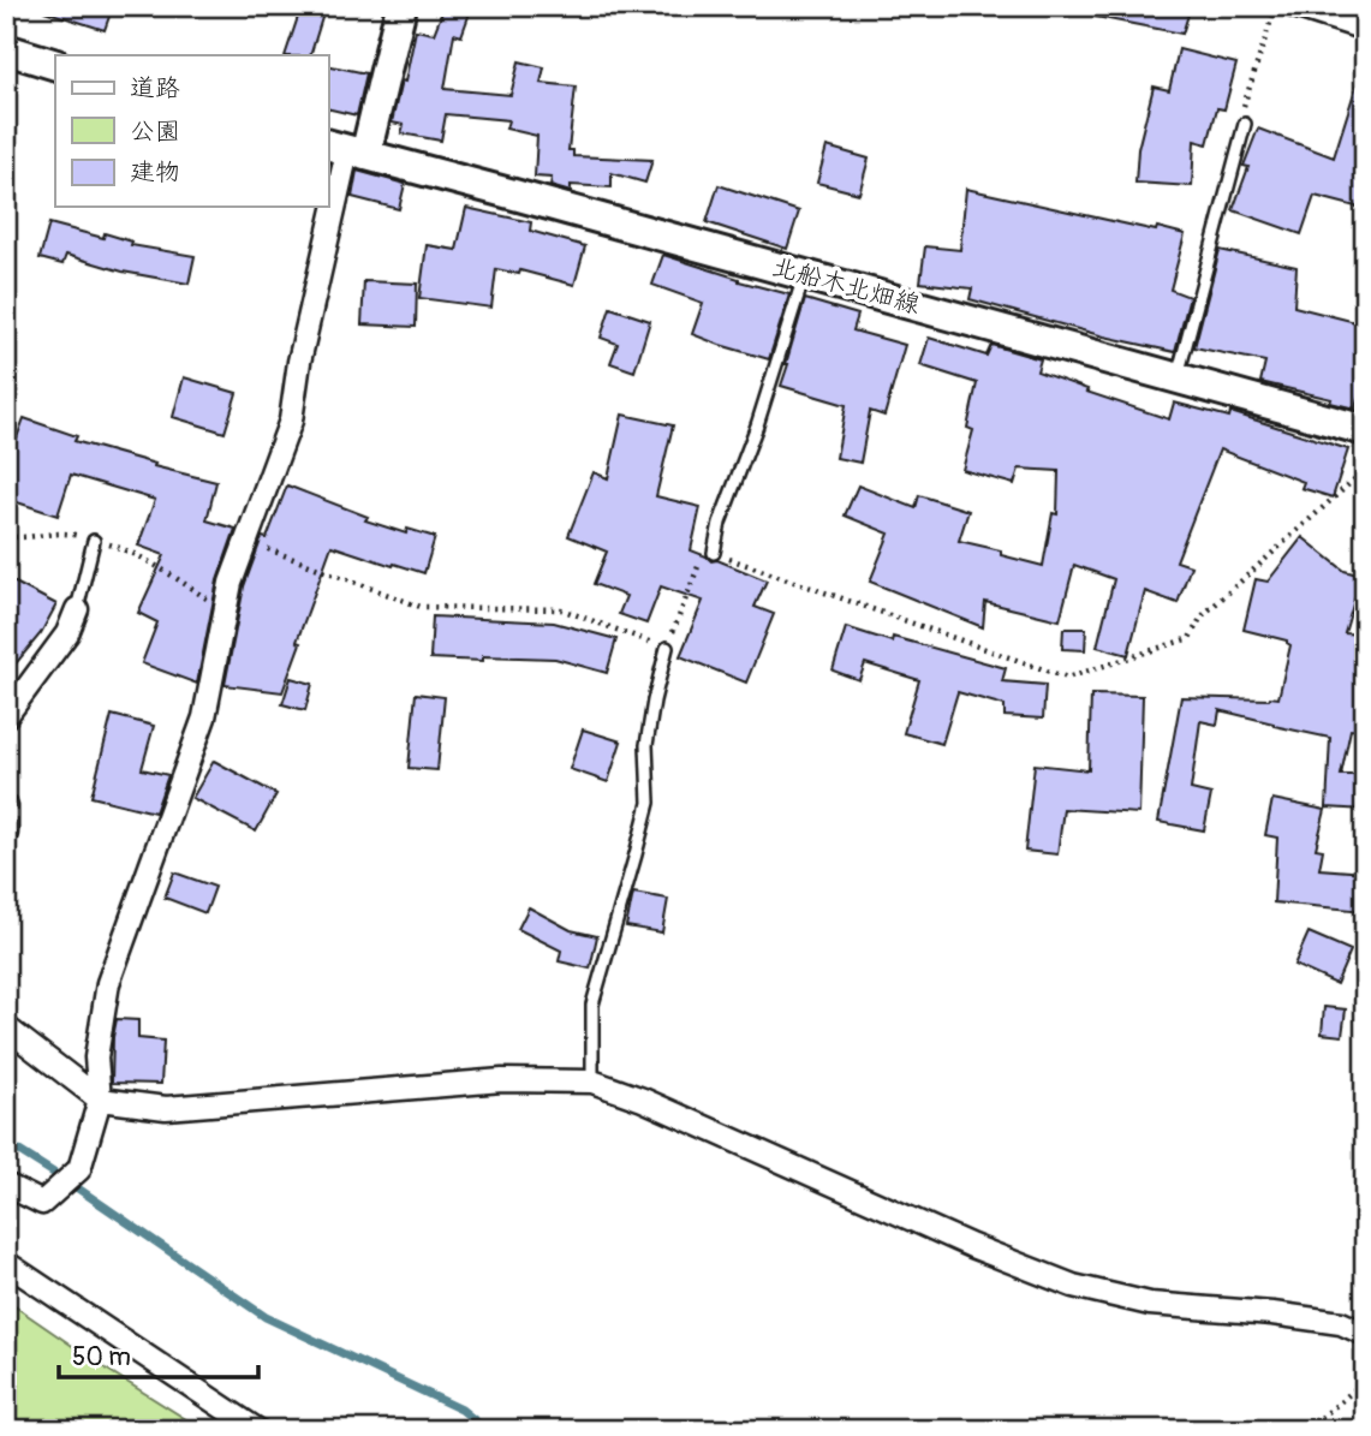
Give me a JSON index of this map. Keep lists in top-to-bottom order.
{
  "streets": {
    "main road": ["北船木北畑線"]
  },
  "legend": ["道路", "公園", "建物"],
  "scale_bar": "50 m"
}
